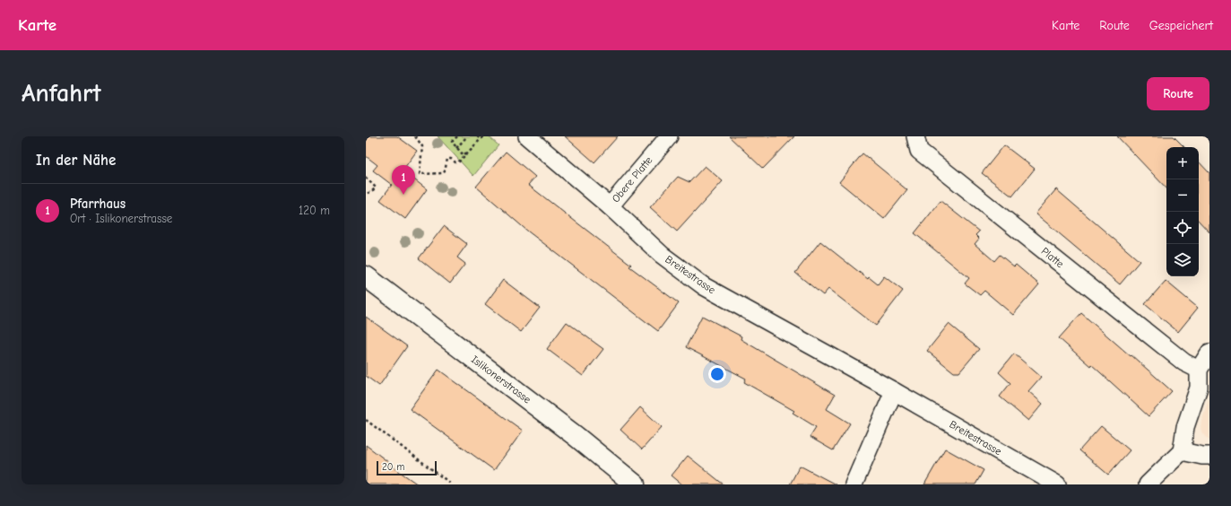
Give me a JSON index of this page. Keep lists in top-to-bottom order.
{
  "streets": {
    "street": [
      "Obere Platte",
      "Platte",
      "Breitestrasse",
      "Islikonerstrasse"
    ]
  },
  "crossings": [
    ["Obere Platte", "Breitestrasse"]
  ],
  "scale_bar": "20 m",
  "page": {
    "header": "Karte",
    "nav": ["Karte", "Route", "Gespeichert"],
    "buttons": "Route",
    "title": "Anfahrt",
    "heading": "In der Nähe",
    "map_buttons": ["+", "−"],
    "pins": "1",
    "list": [
      {
        "mark": "1",
        "name": "Pfarrhaus",
        "note": "Ort · Islikonerstrasse",
        "value": "120 m"
      }
    ],
    "scale": "20 m"
  }
}
